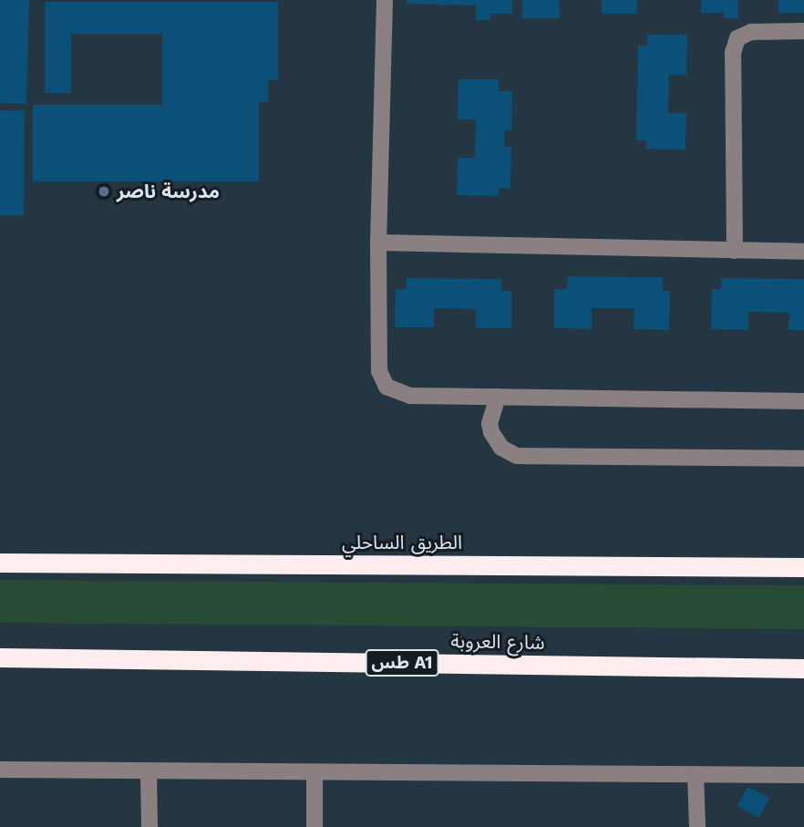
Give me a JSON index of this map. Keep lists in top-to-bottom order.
{
  "streets": {
    "highway": ["الطريق الساحلي", "شارع العروبة", "طس A1"]
  },
  "places": ["مدرسة ناصر"]
}
